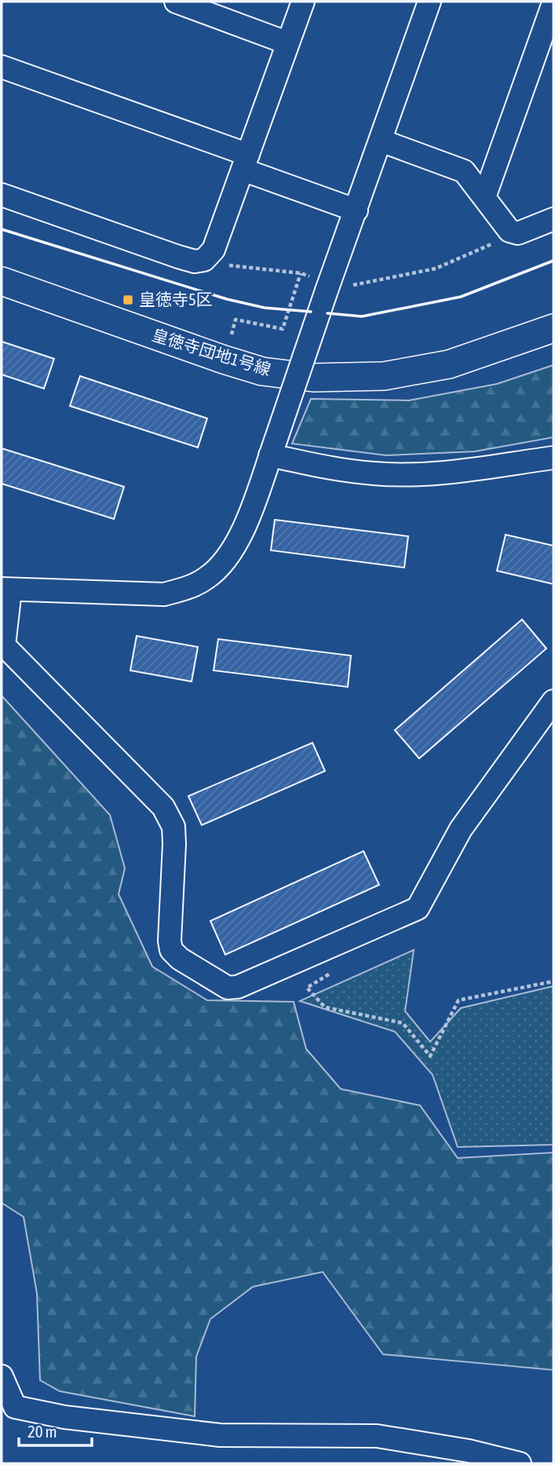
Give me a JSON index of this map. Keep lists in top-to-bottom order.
{
  "streets": {
    "street": ["皇徳寺団地1号線"]
  },
  "places": {
    "transit": ["皇徳寺5区"]
  },
  "scale_bar": "20 m"
}
